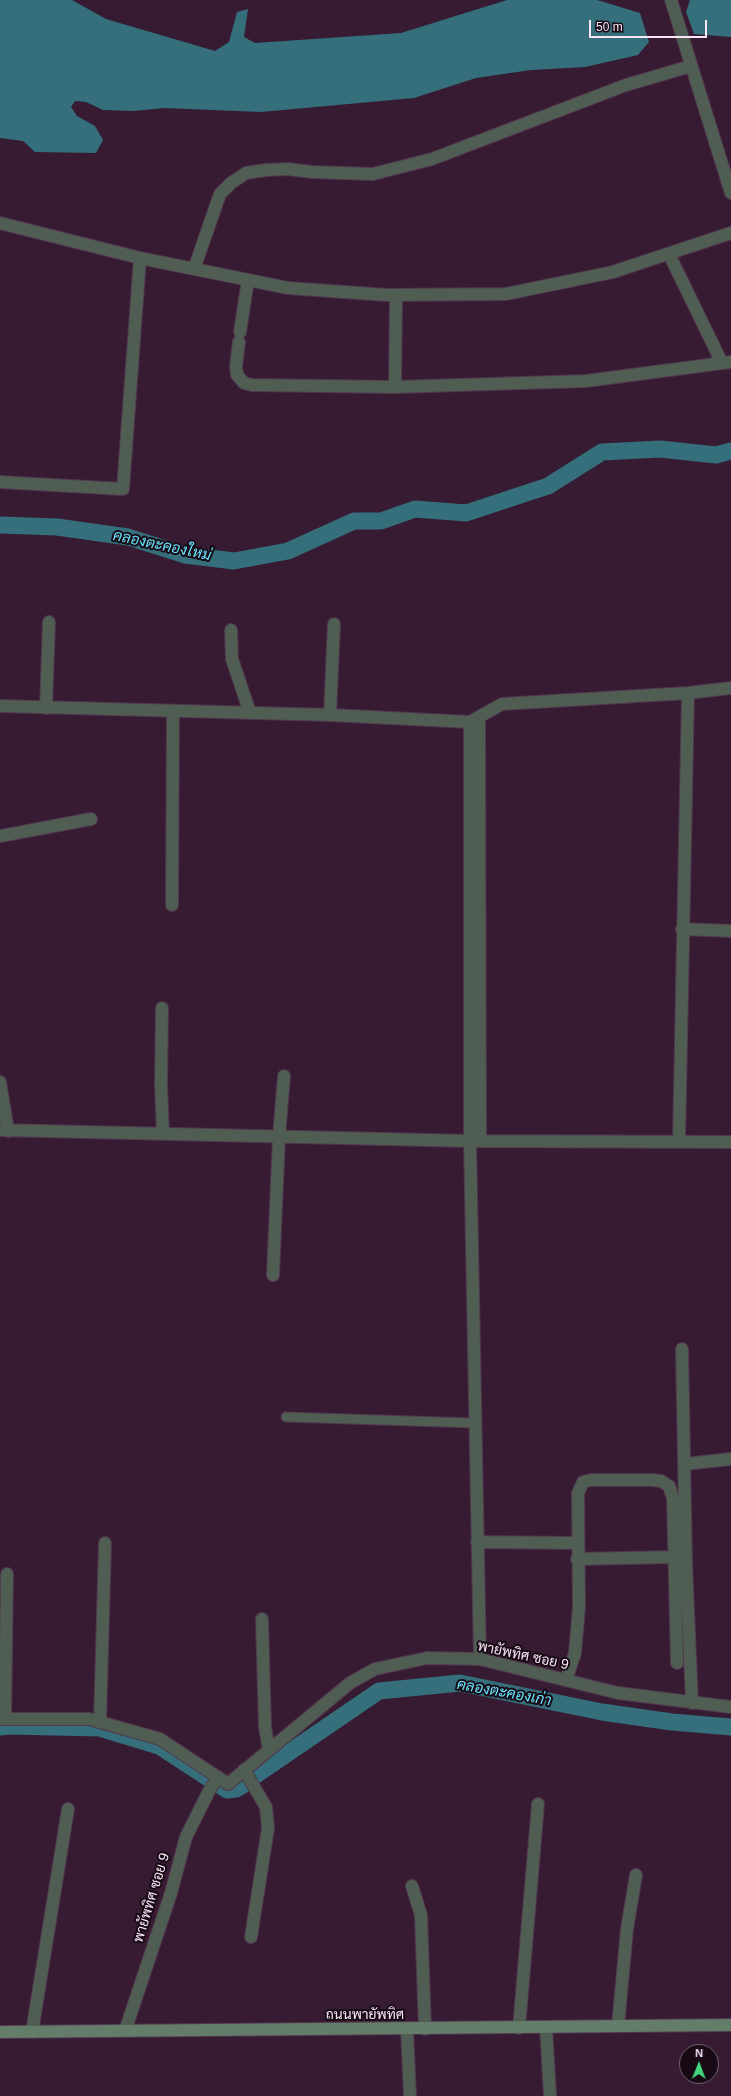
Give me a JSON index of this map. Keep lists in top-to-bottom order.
{
  "streets": {
    "street": ["พายัพทิศ ซอย 9", "ถนนพายัพทิศ"]
  },
  "crossings": [
    ["พายัพทิศ ซอย 9", "ถนนพายัพทิศ"]
  ],
  "water": ["คลองตะคองใหม่", "คลองตะคองเก่า"],
  "scale_bar": "50 m",
  "north": "top"
}
